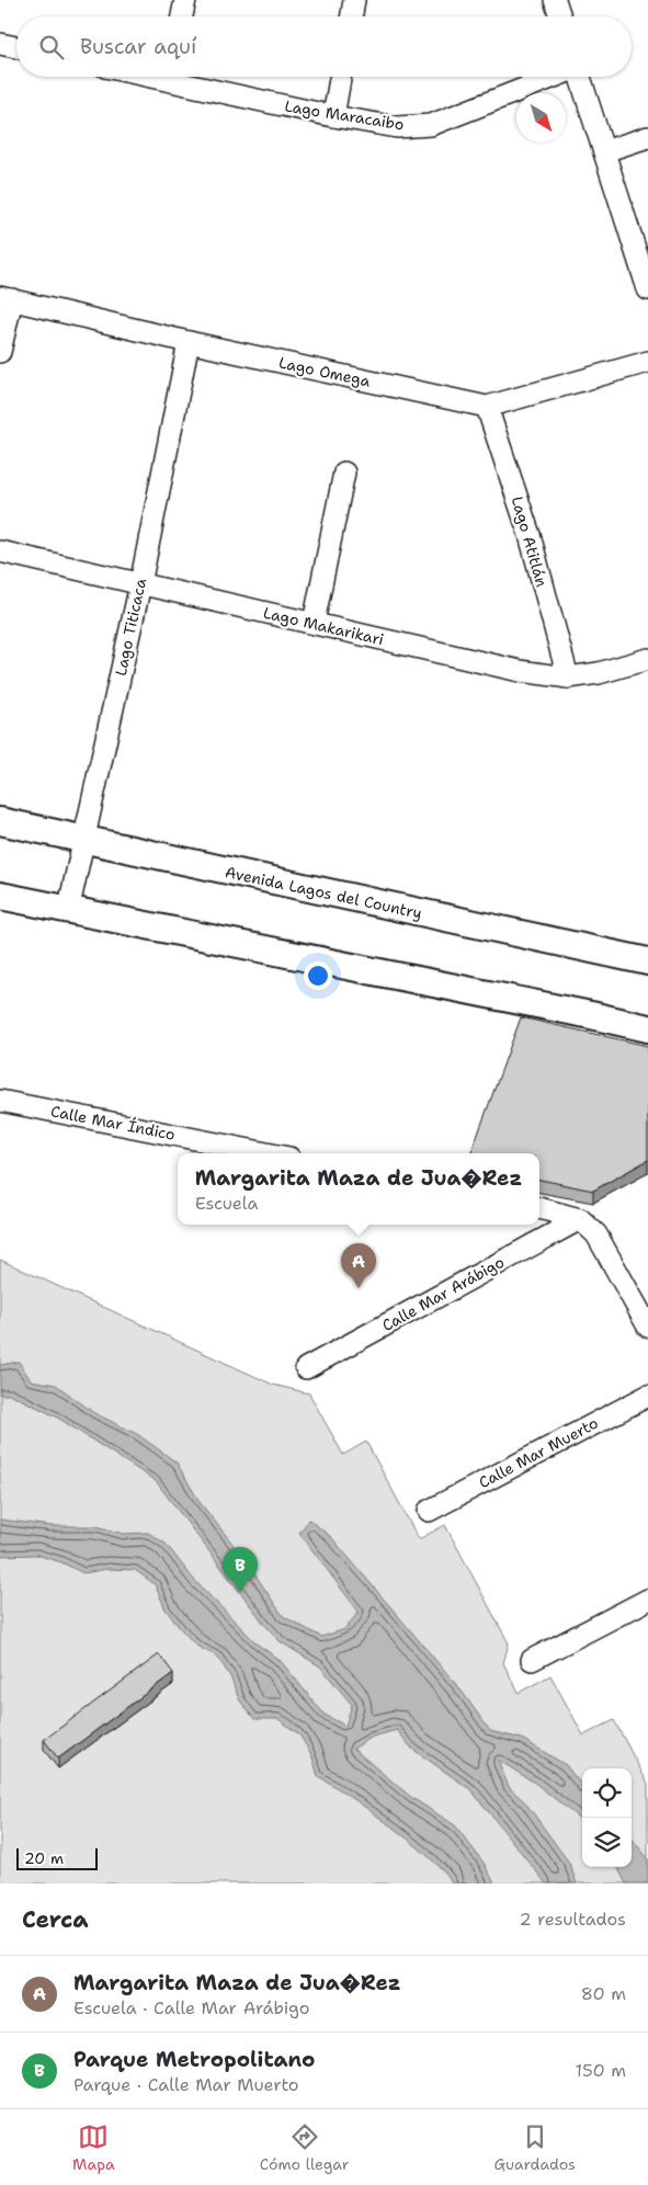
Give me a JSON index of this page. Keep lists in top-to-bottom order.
{
  "streets": {
    "street": [
      "Lago Maracaibo",
      "Lago Omega",
      "Lago Atitlán",
      "Lago Makarikari",
      "Lago Titicaca",
      "Avenida Lagos del Country",
      "Calle Mar Índico",
      "Calle Mar Arábigo",
      "Calle Mar Muerto"
    ]
  },
  "crossings": [
    ["Lago Omega", "Lago Atitlán"],
    ["Lago Omega", "Lago Titicaca"],
    ["Lago Atitlán", "Lago Makarikari"],
    ["Lago Makarikari", "Lago Titicaca"],
    ["Lago Titicaca", "Avenida Lagos del Country"]
  ],
  "scale_bar": "20 m",
  "north": "bottom right",
  "page": {
    "search": "Buscar aquí",
    "popup": ["Margarita Maza de Jua�Rez", "Escuela"],
    "pins": ["A", "B"],
    "scale": "20 m",
    "heading": ["Cerca", "2 resultados"],
    "list": [
      {
        "mark": "A",
        "name": "Margarita Maza de Jua�Rez",
        "note": "Escuela · Calle Mar Arábigo",
        "value": "80 m"
      },
      {
        "mark": "B",
        "name": "Parque Metropolitano",
        "note": "Parque · Calle Mar Muerto",
        "value": "150 m"
      }
    ],
    "nav": ["Mapa", "Cómo llegar", "Guardados"]
  }
}
